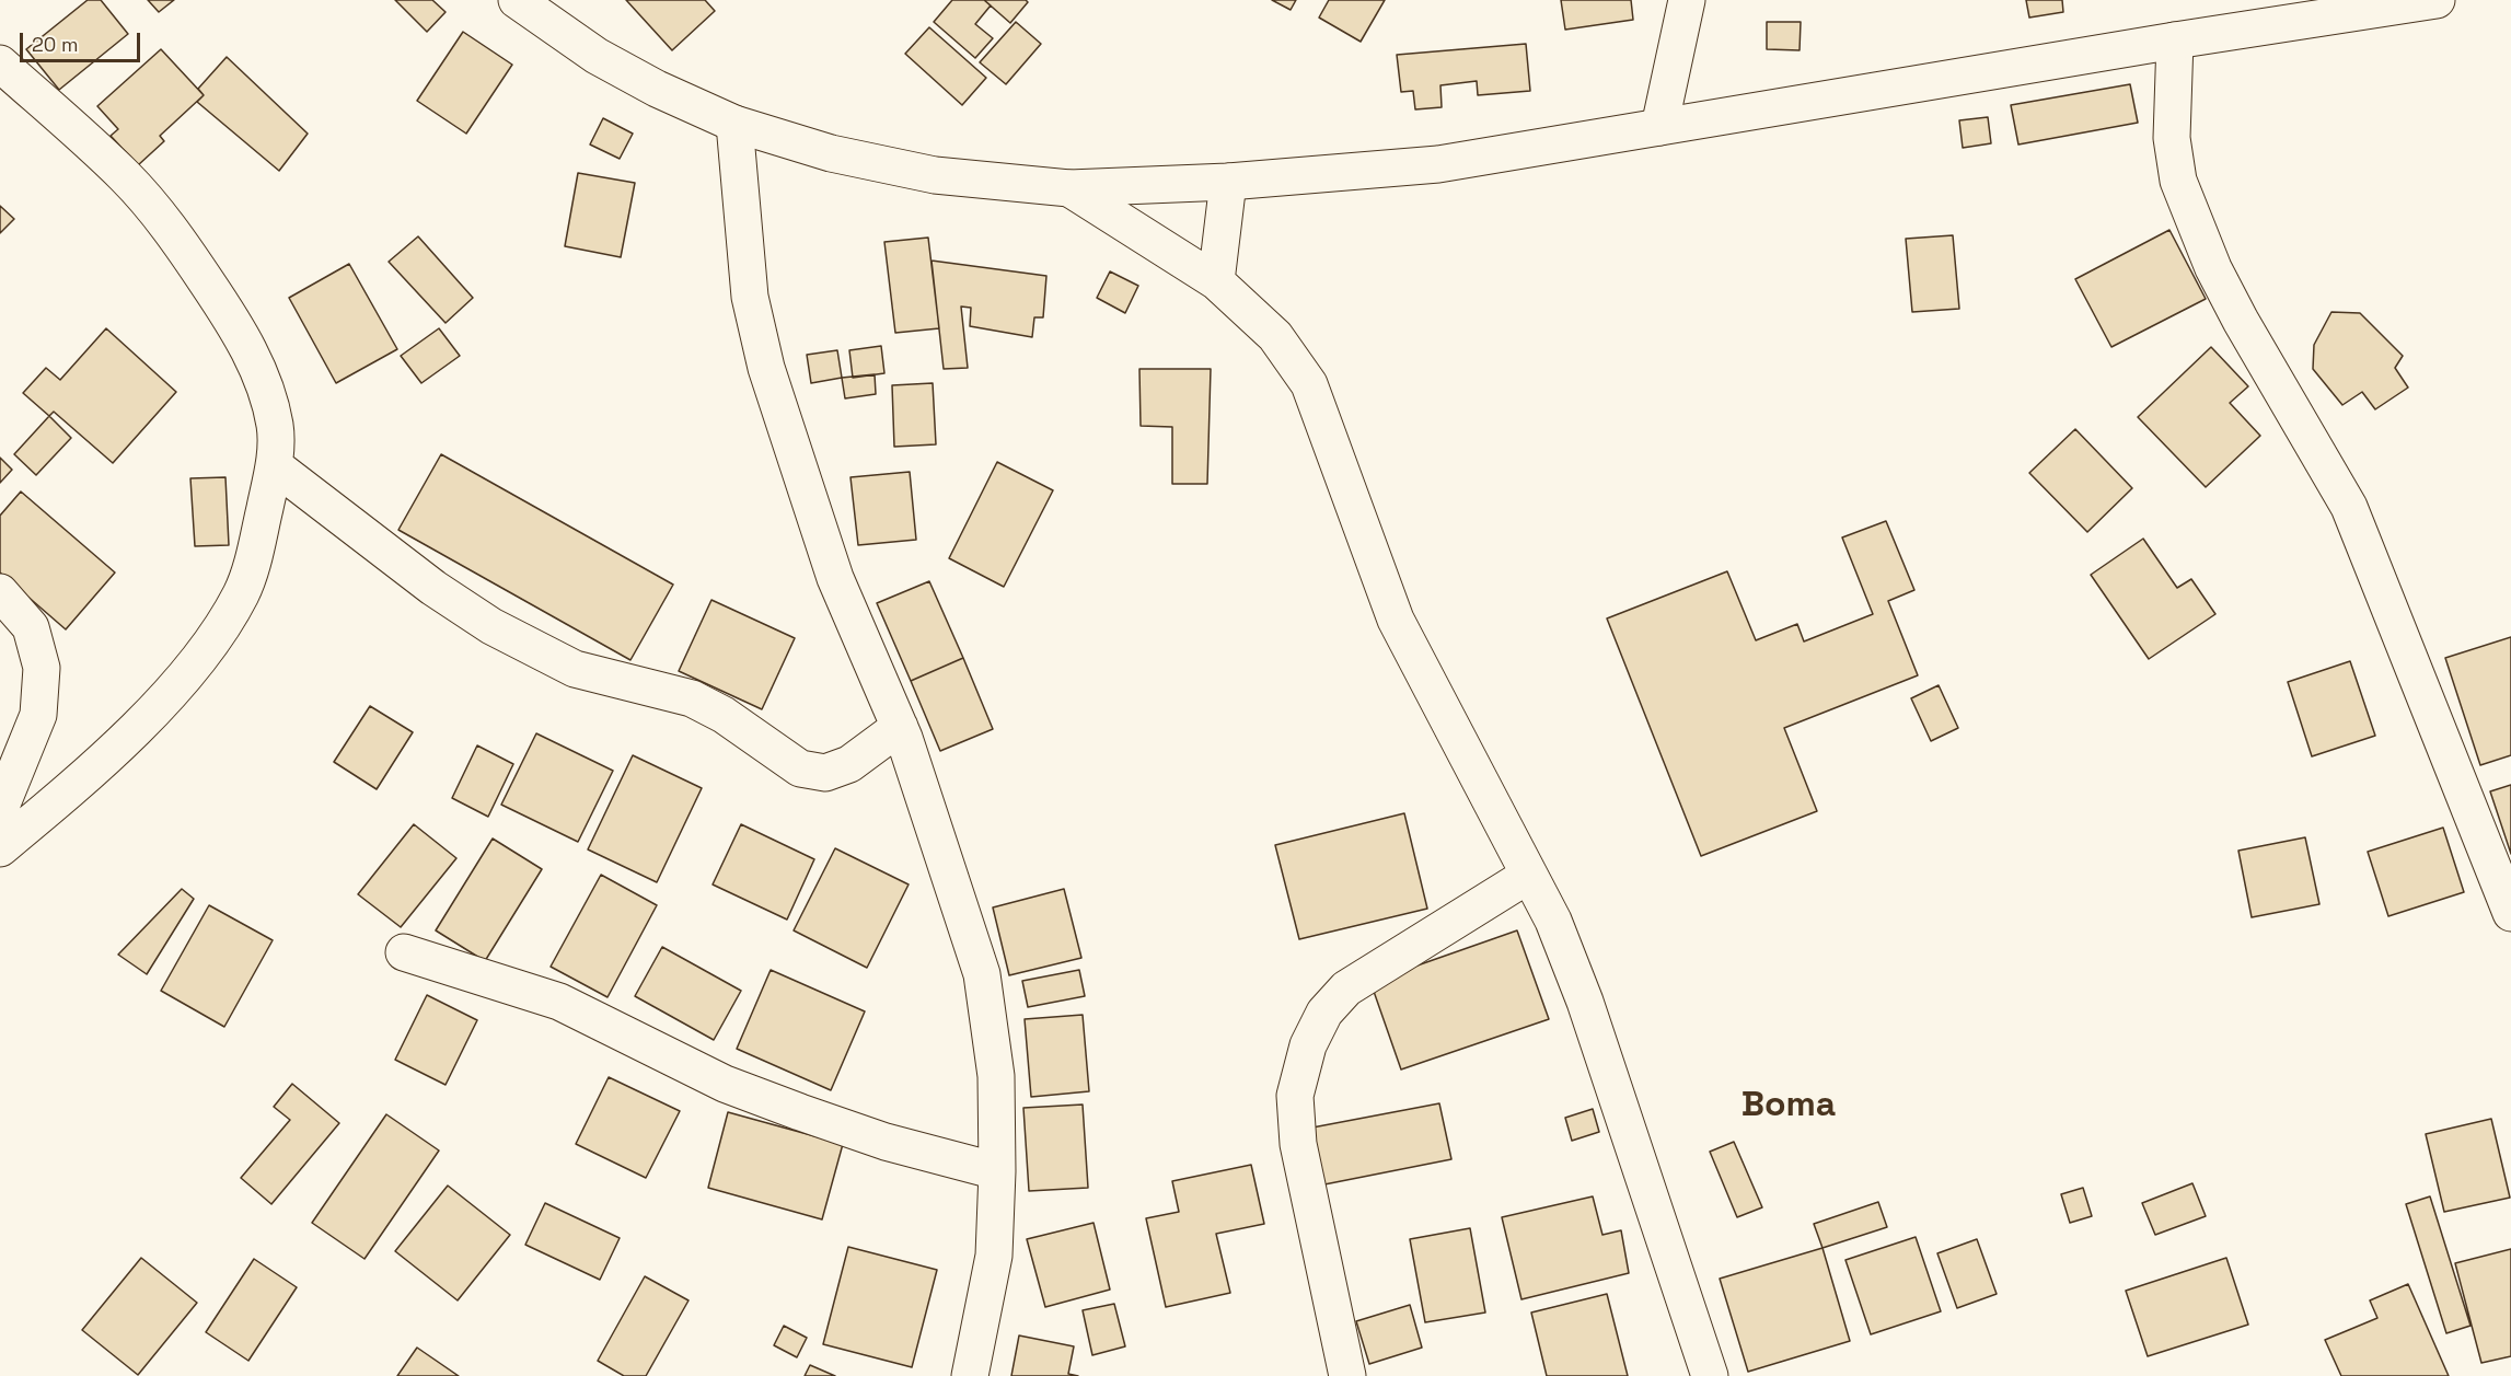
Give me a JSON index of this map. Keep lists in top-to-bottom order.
{
  "districts": ["Boma"],
  "scale_bar": "20 m"
}
